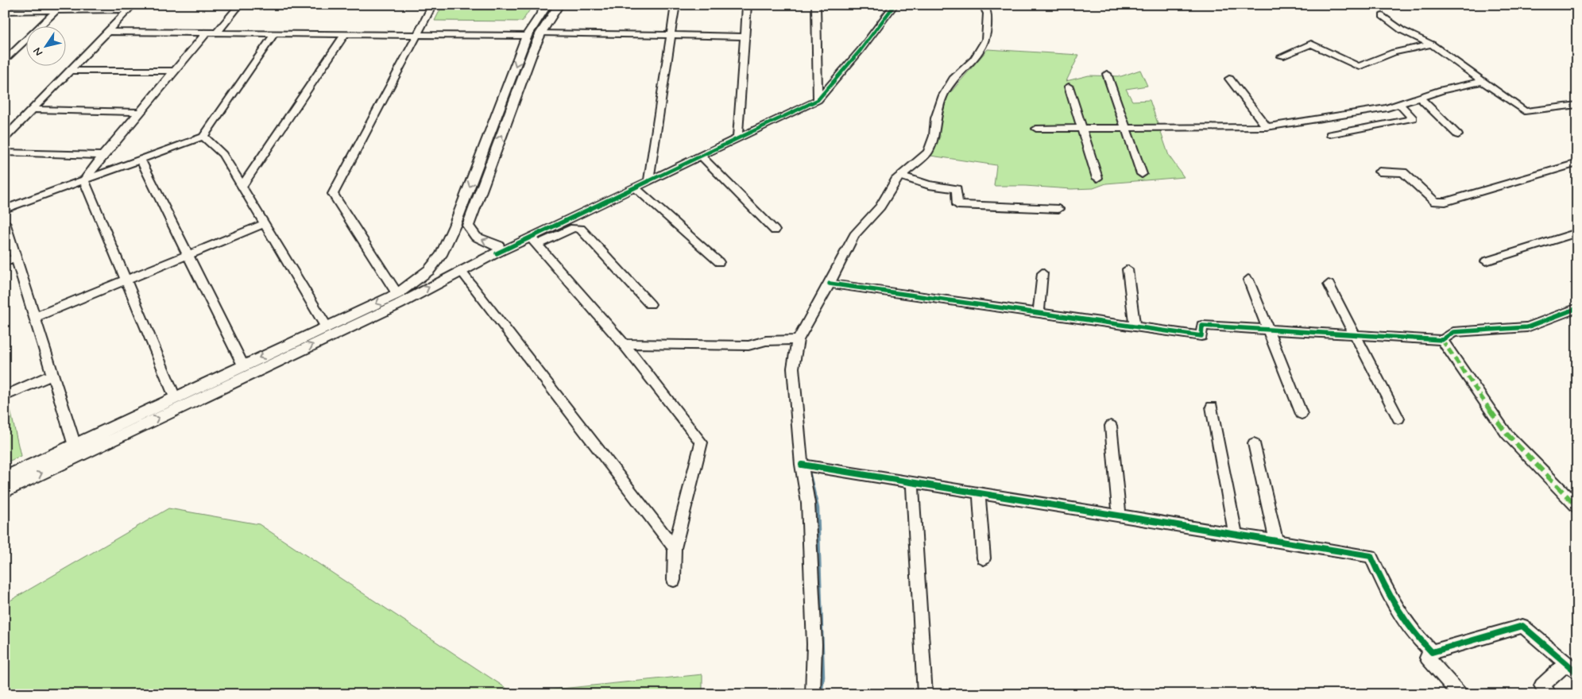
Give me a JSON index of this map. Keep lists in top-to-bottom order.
{
  "north": "bottom left"
}
